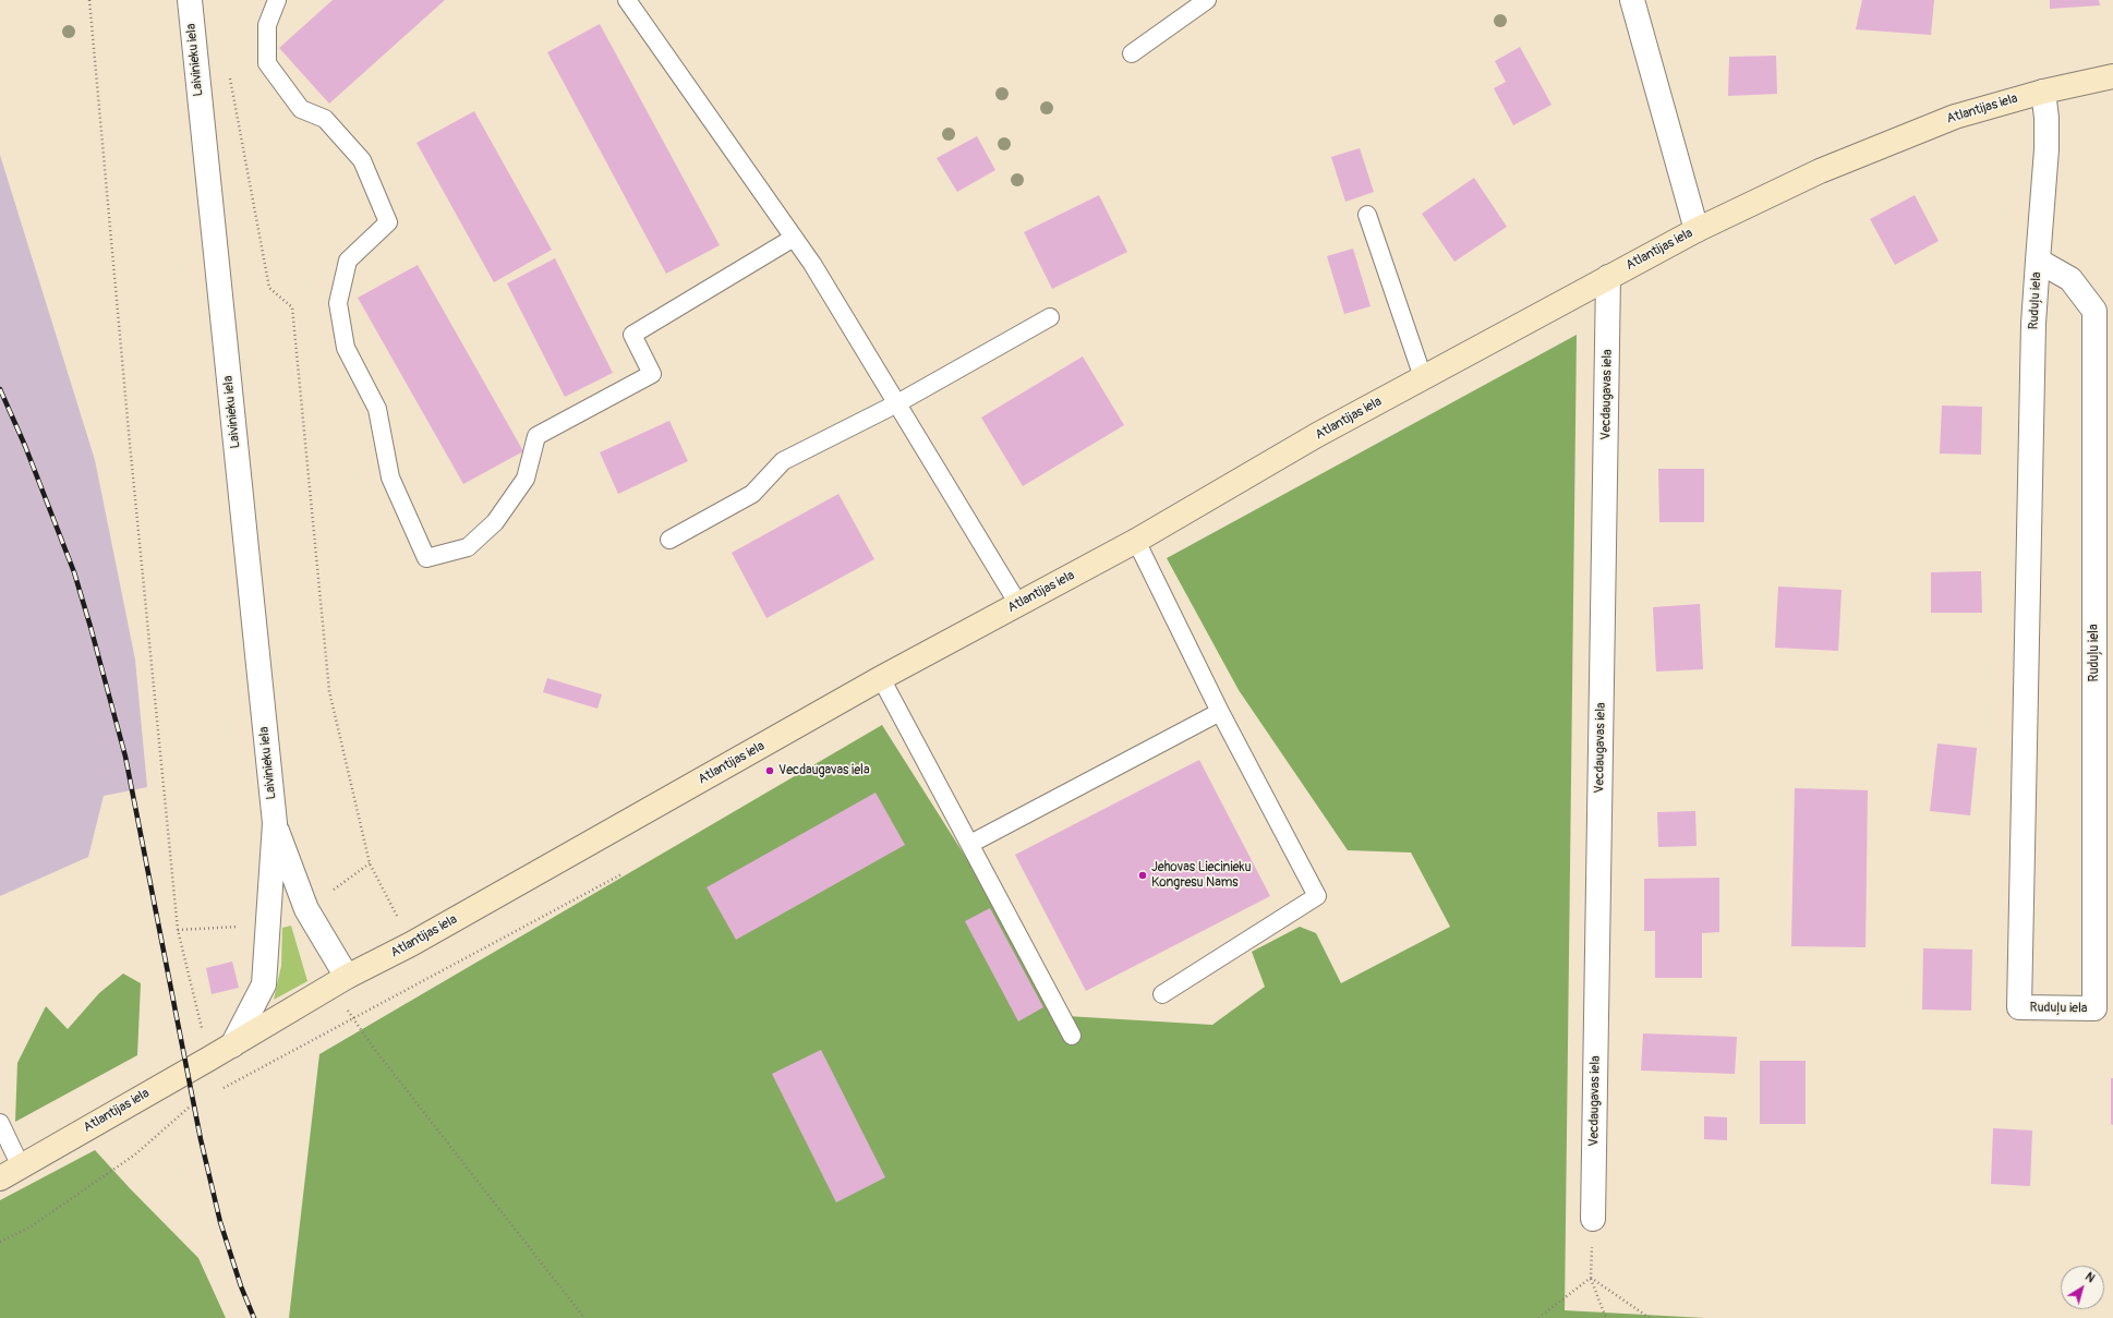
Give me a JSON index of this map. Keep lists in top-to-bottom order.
{
  "streets": {
    "main road": ["Atlantijas iela"],
    "street": ["Laivinieku iela", "Ruduļu iela", "Vecdaugavas iela"]
  },
  "crossings": [
    ["Laivinieku iela", "Atlantijas iela"],
    ["Atlantijas iela", "Ruduļu iela"],
    ["Atlantijas iela", "Vecdaugavas iela"]
  ],
  "places": ["Vecdaugavas iela", "Jehovas Liecinieku Kongresu Nams"],
  "north": "top right"
}
